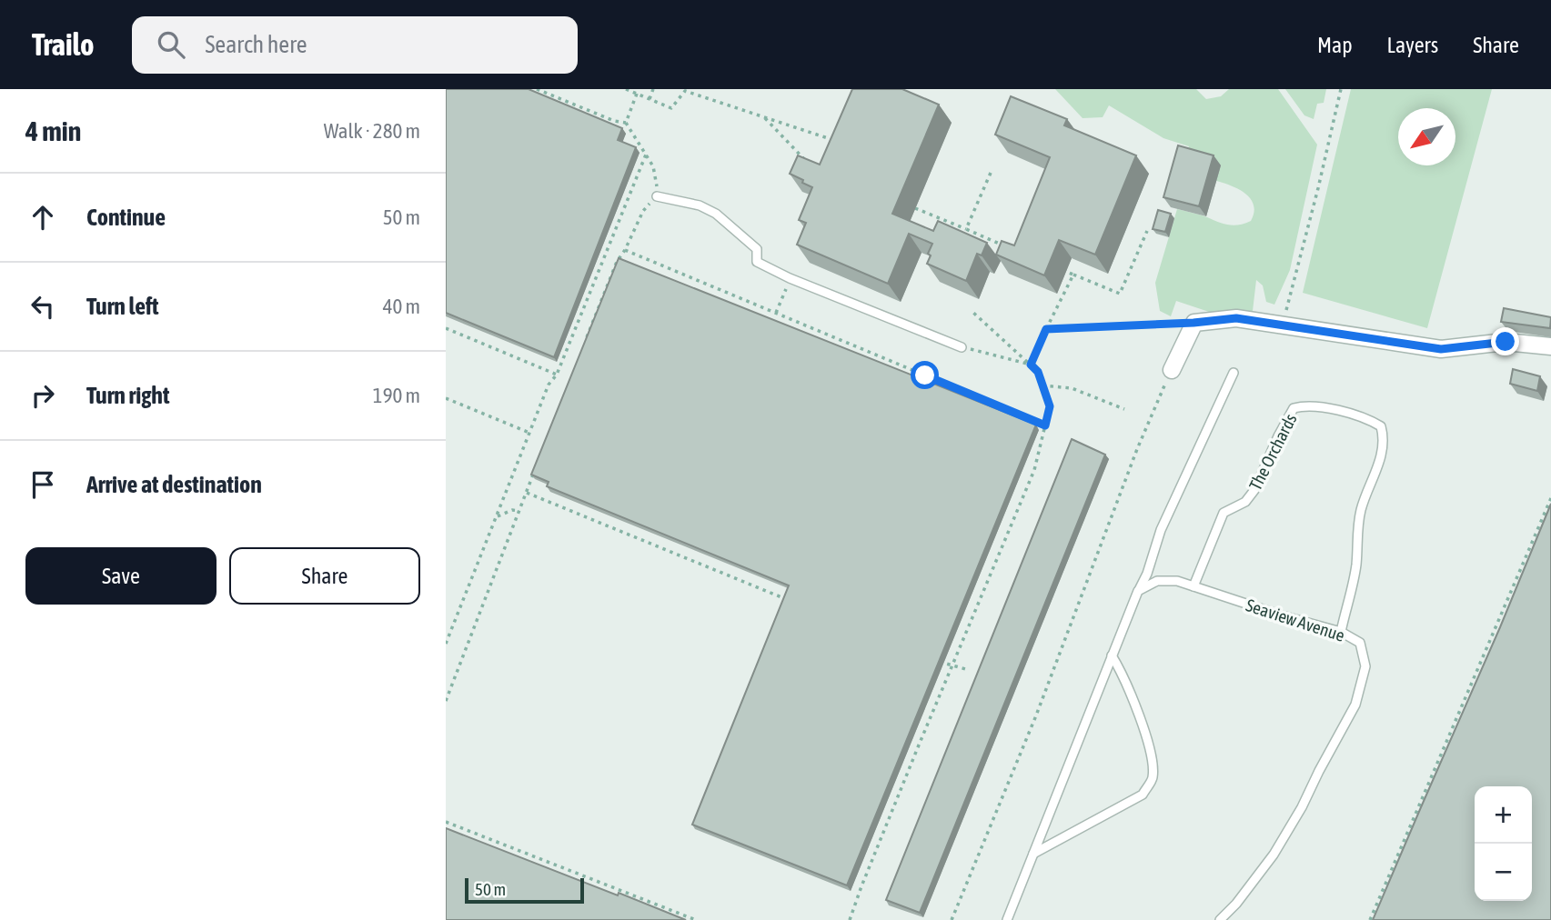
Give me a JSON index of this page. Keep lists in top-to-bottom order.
{
  "streets": {
    "lane": ["The Orchards", "Seaview Avenue"]
  },
  "crossings": [
    ["The Orchards", "Seaview Avenue"]
  ],
  "scale_bar": "50 m",
  "north": "bottom left",
  "page": {
    "header": "Trailo",
    "search": "Search here",
    "nav": ["Map", "Layers", "Share"],
    "heading": ["4 min", "Walk · 280 m"],
    "list": [
      ["Continue", "50 m"],
      ["Turn left", "40 m"],
      ["Turn right", "190 m"],
      "Arrive at destination"
    ],
    "buttons": ["Save", "Share"],
    "map_buttons": ["+", "−"],
    "scale": "50 m"
  }
}
